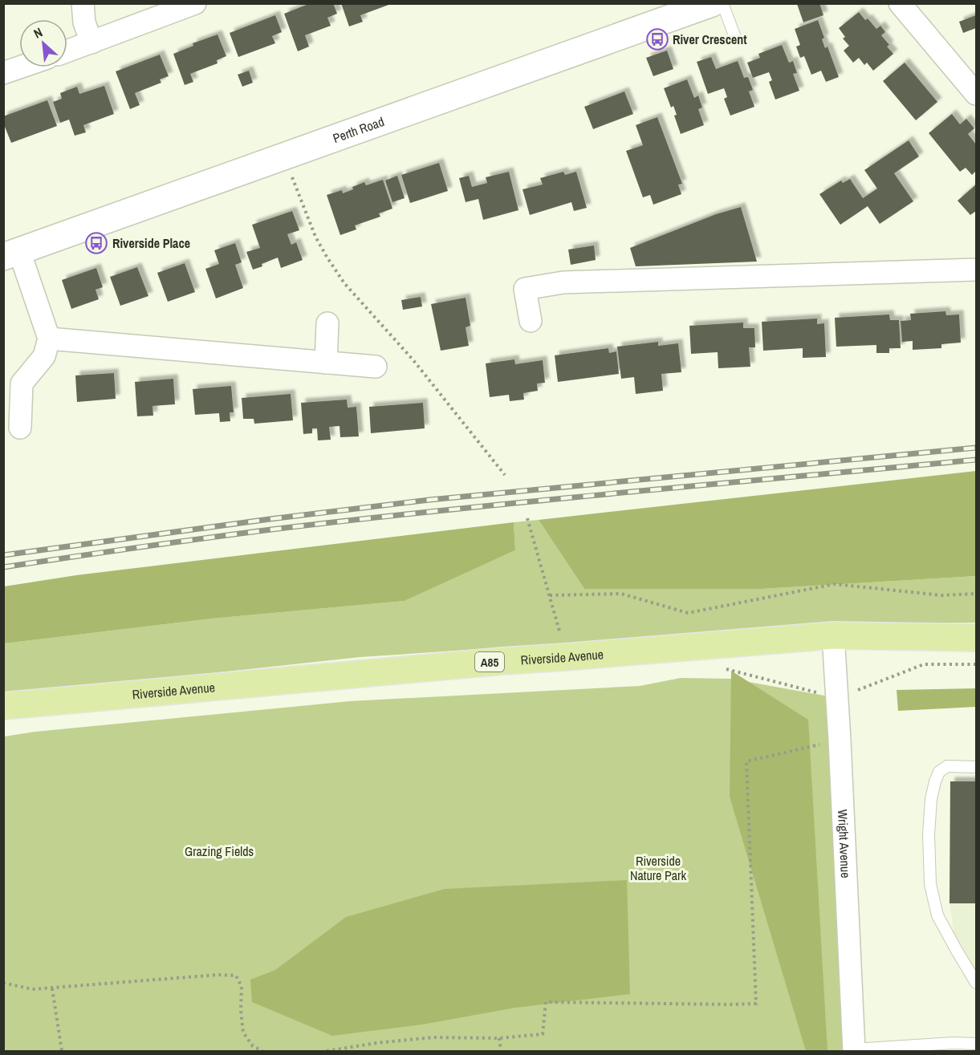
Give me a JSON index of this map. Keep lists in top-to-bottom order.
{
  "streets": {
    "main road": ["Riverside Avenue", "A85"],
    "street": ["Perth Road", "Wright Avenue"]
  },
  "crossings": [
    ["Riverside Avenue", "Wright Avenue"]
  ],
  "parks": ["Grazing Fields", "Riverside Nature Park"],
  "places": {
    "bus stop": ["River Crescent", "Riverside Place"]
  },
  "north": "top left"
}
